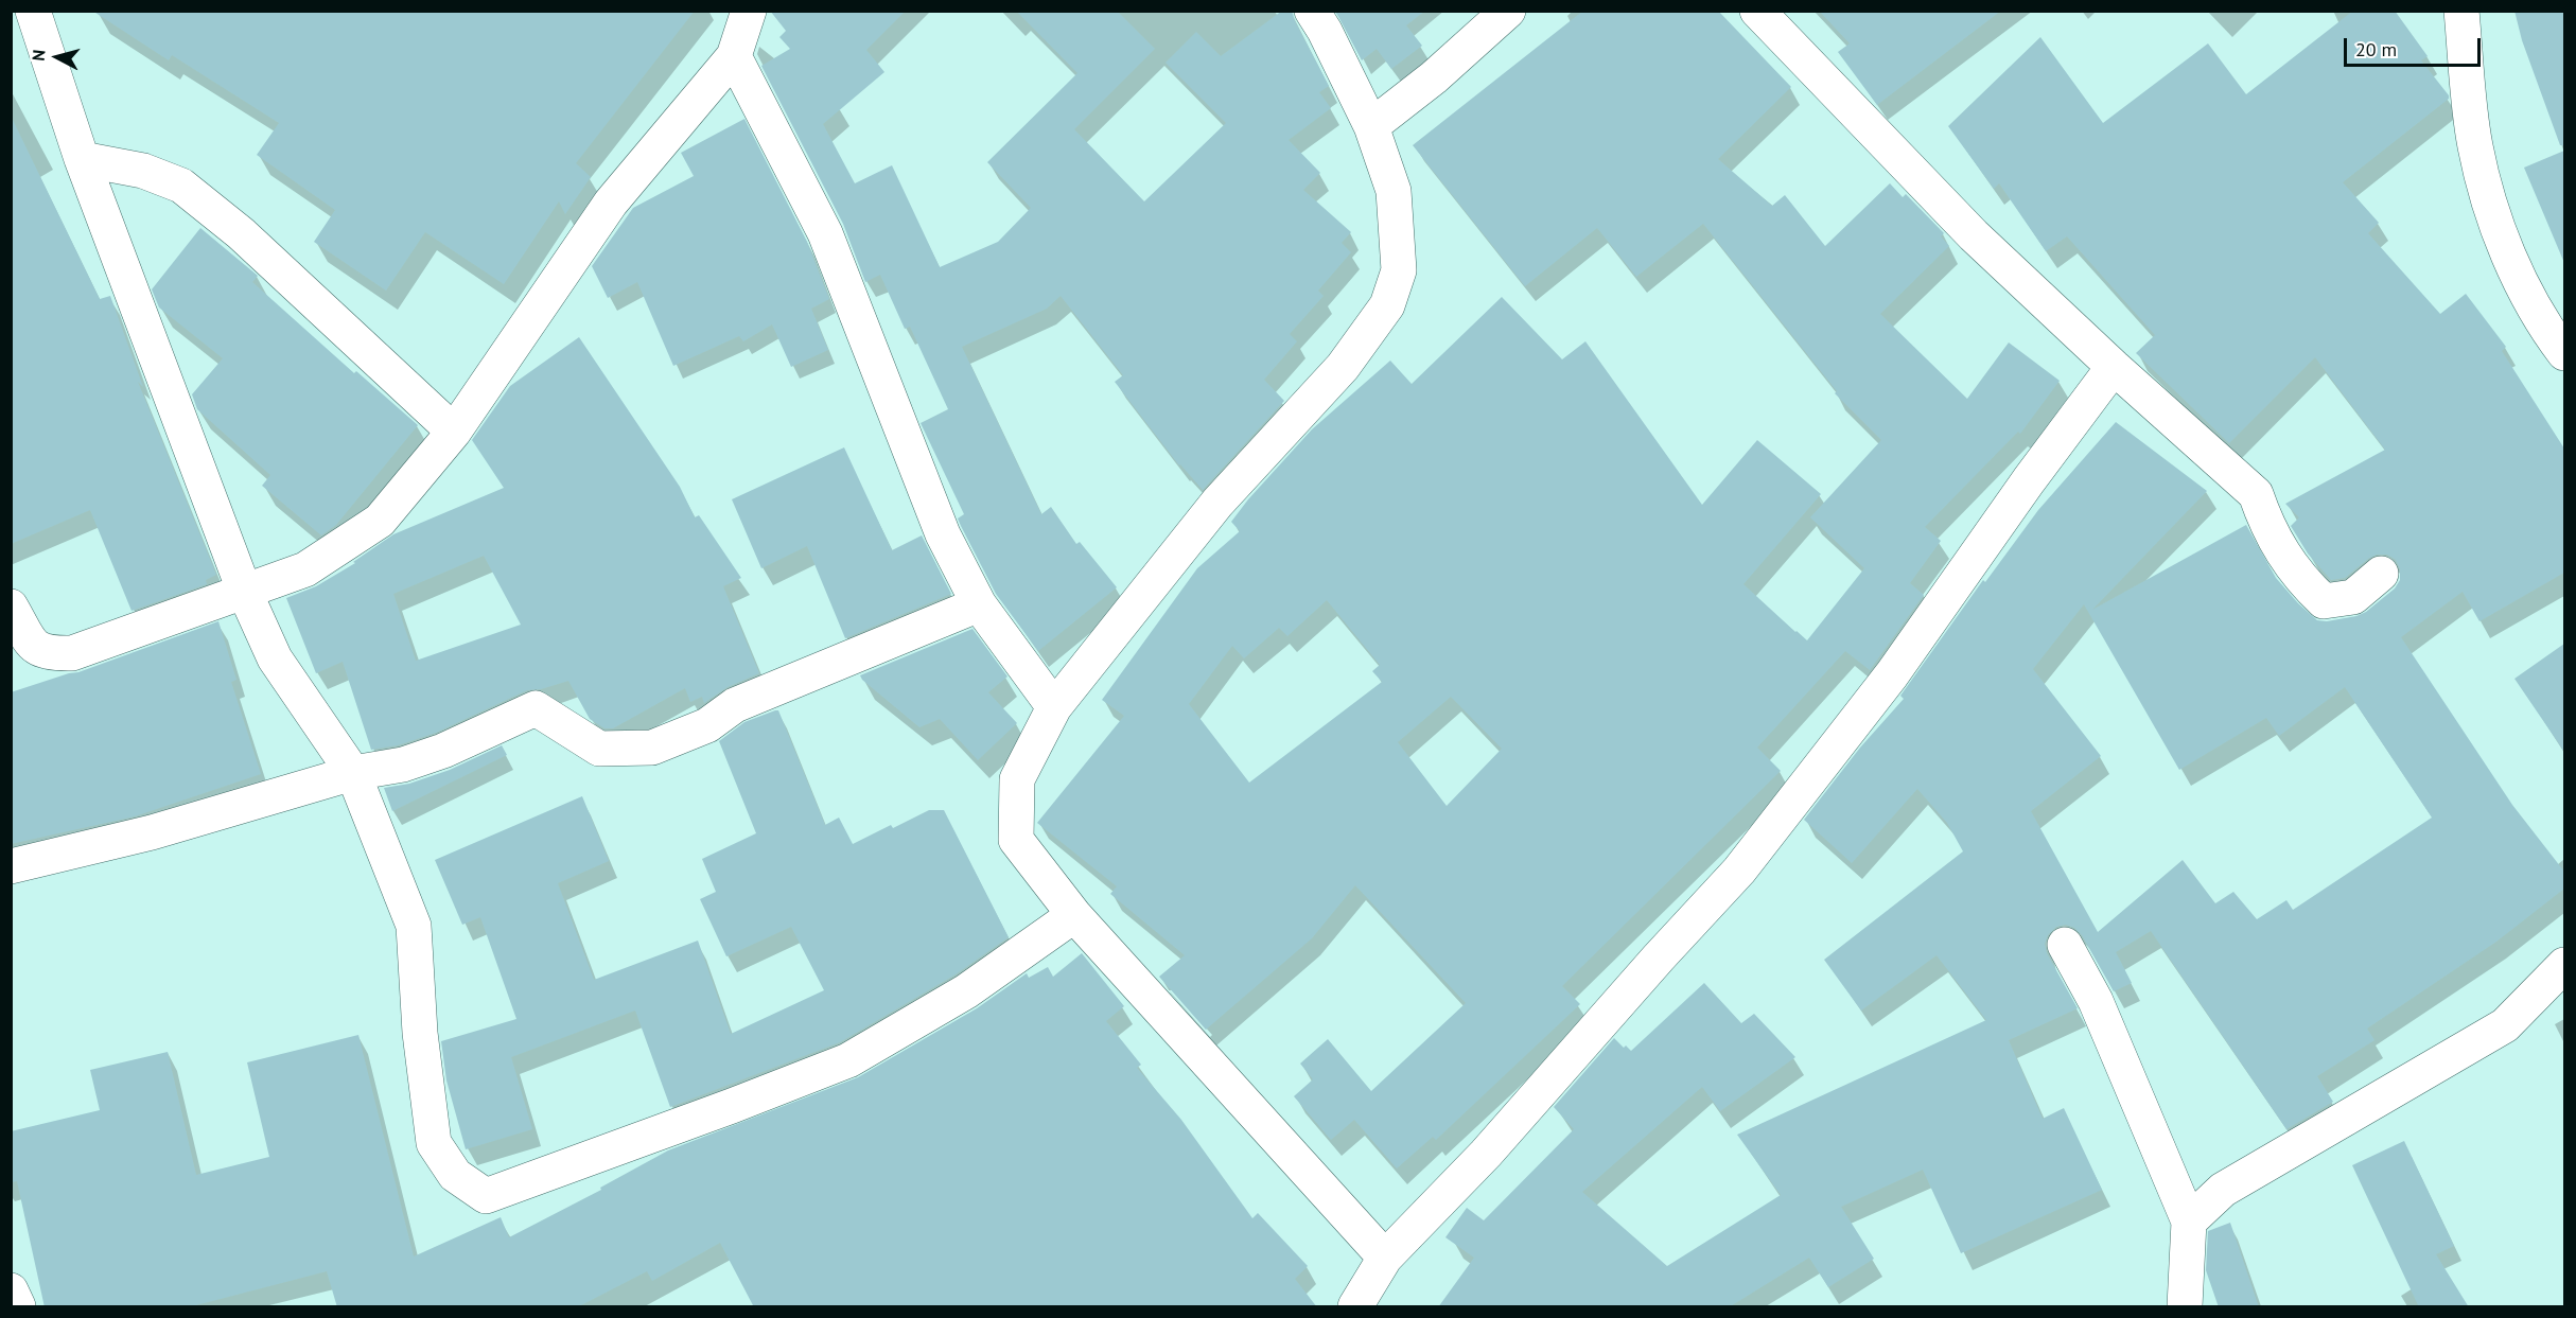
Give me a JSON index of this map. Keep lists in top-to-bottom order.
{
  "scale_bar": "20 m",
  "north": "left"
}
